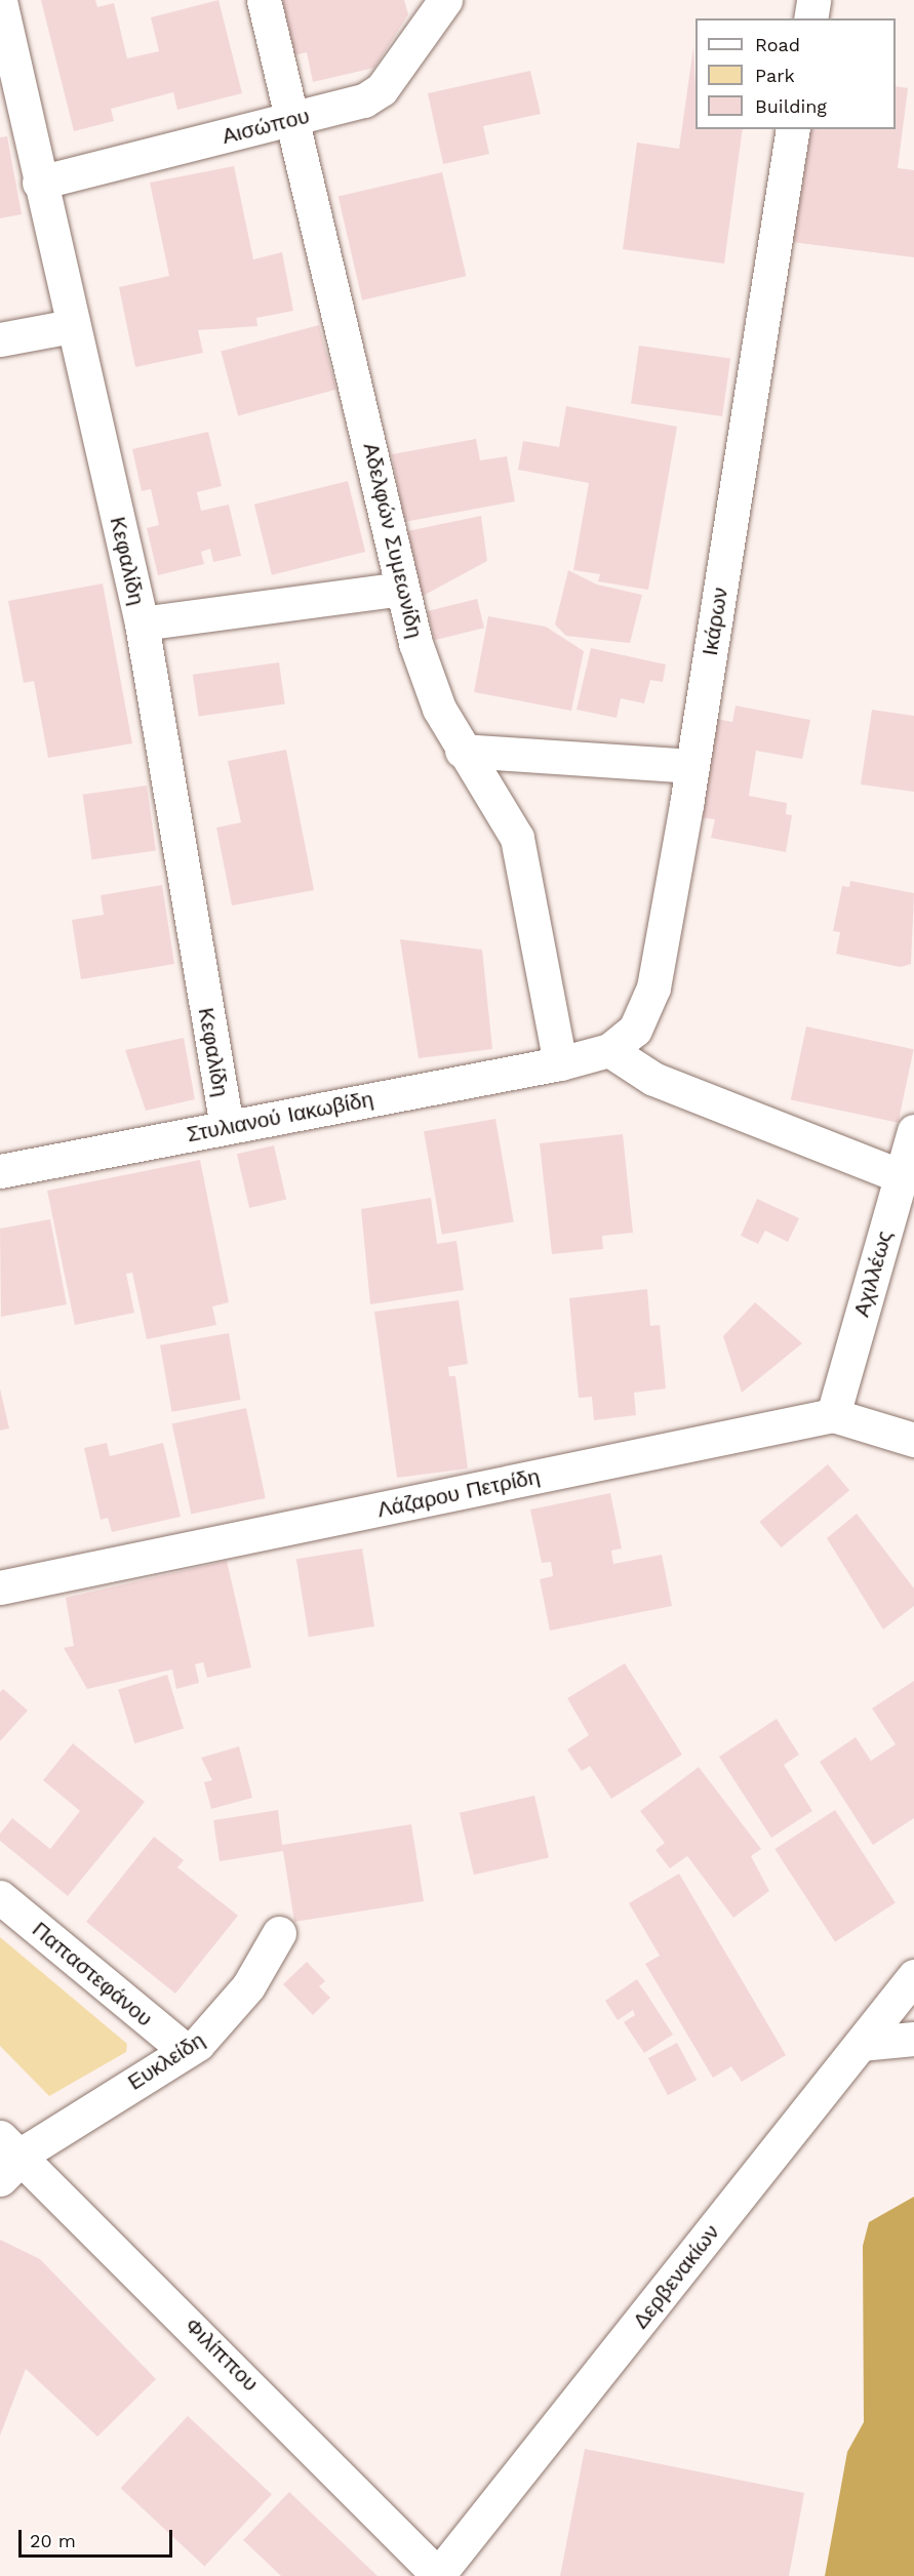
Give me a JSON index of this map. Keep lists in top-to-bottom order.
{
  "streets": {
    "street": [
      "Αισώπου",
      "Αδελφών Συμεωνίδη",
      "Κεφαλίδη",
      "Ικάρων",
      "Στυλιανού Ιακωβίδη",
      "Αχιλλέως",
      "Λάζαρου Πετρίδη",
      "Παπαστεφάνου",
      "Ευκλείδη",
      "Δερβενακίων",
      "Φιλίππου"
    ]
  },
  "crossings": [
    ["Αισώπου", "Αδελφών Συμεωνίδη"],
    ["Αισώπου", "Κεφαλίδη"],
    ["Αδελφών Συμεωνίδη", "Ικάρων"],
    ["Αδελφών Συμεωνίδη", "Στυλιανού Ιακωβίδη"],
    ["Κεφαλίδη", "Στυλιανού Ιακωβίδη"],
    ["Ικάρων", "Στυλιανού Ιακωβίδη"],
    ["Αχιλλέως", "Λάζαρου Πετρίδη"],
    ["Παπαστεφάνου", "Ευκλείδη"],
    ["Ευκλείδη", "Φιλίππου"],
    ["Δερβενακίων", "Φιλίππου"]
  ],
  "legend": ["Road", "Park", "Building"],
  "scale_bar": "20 m"
}
